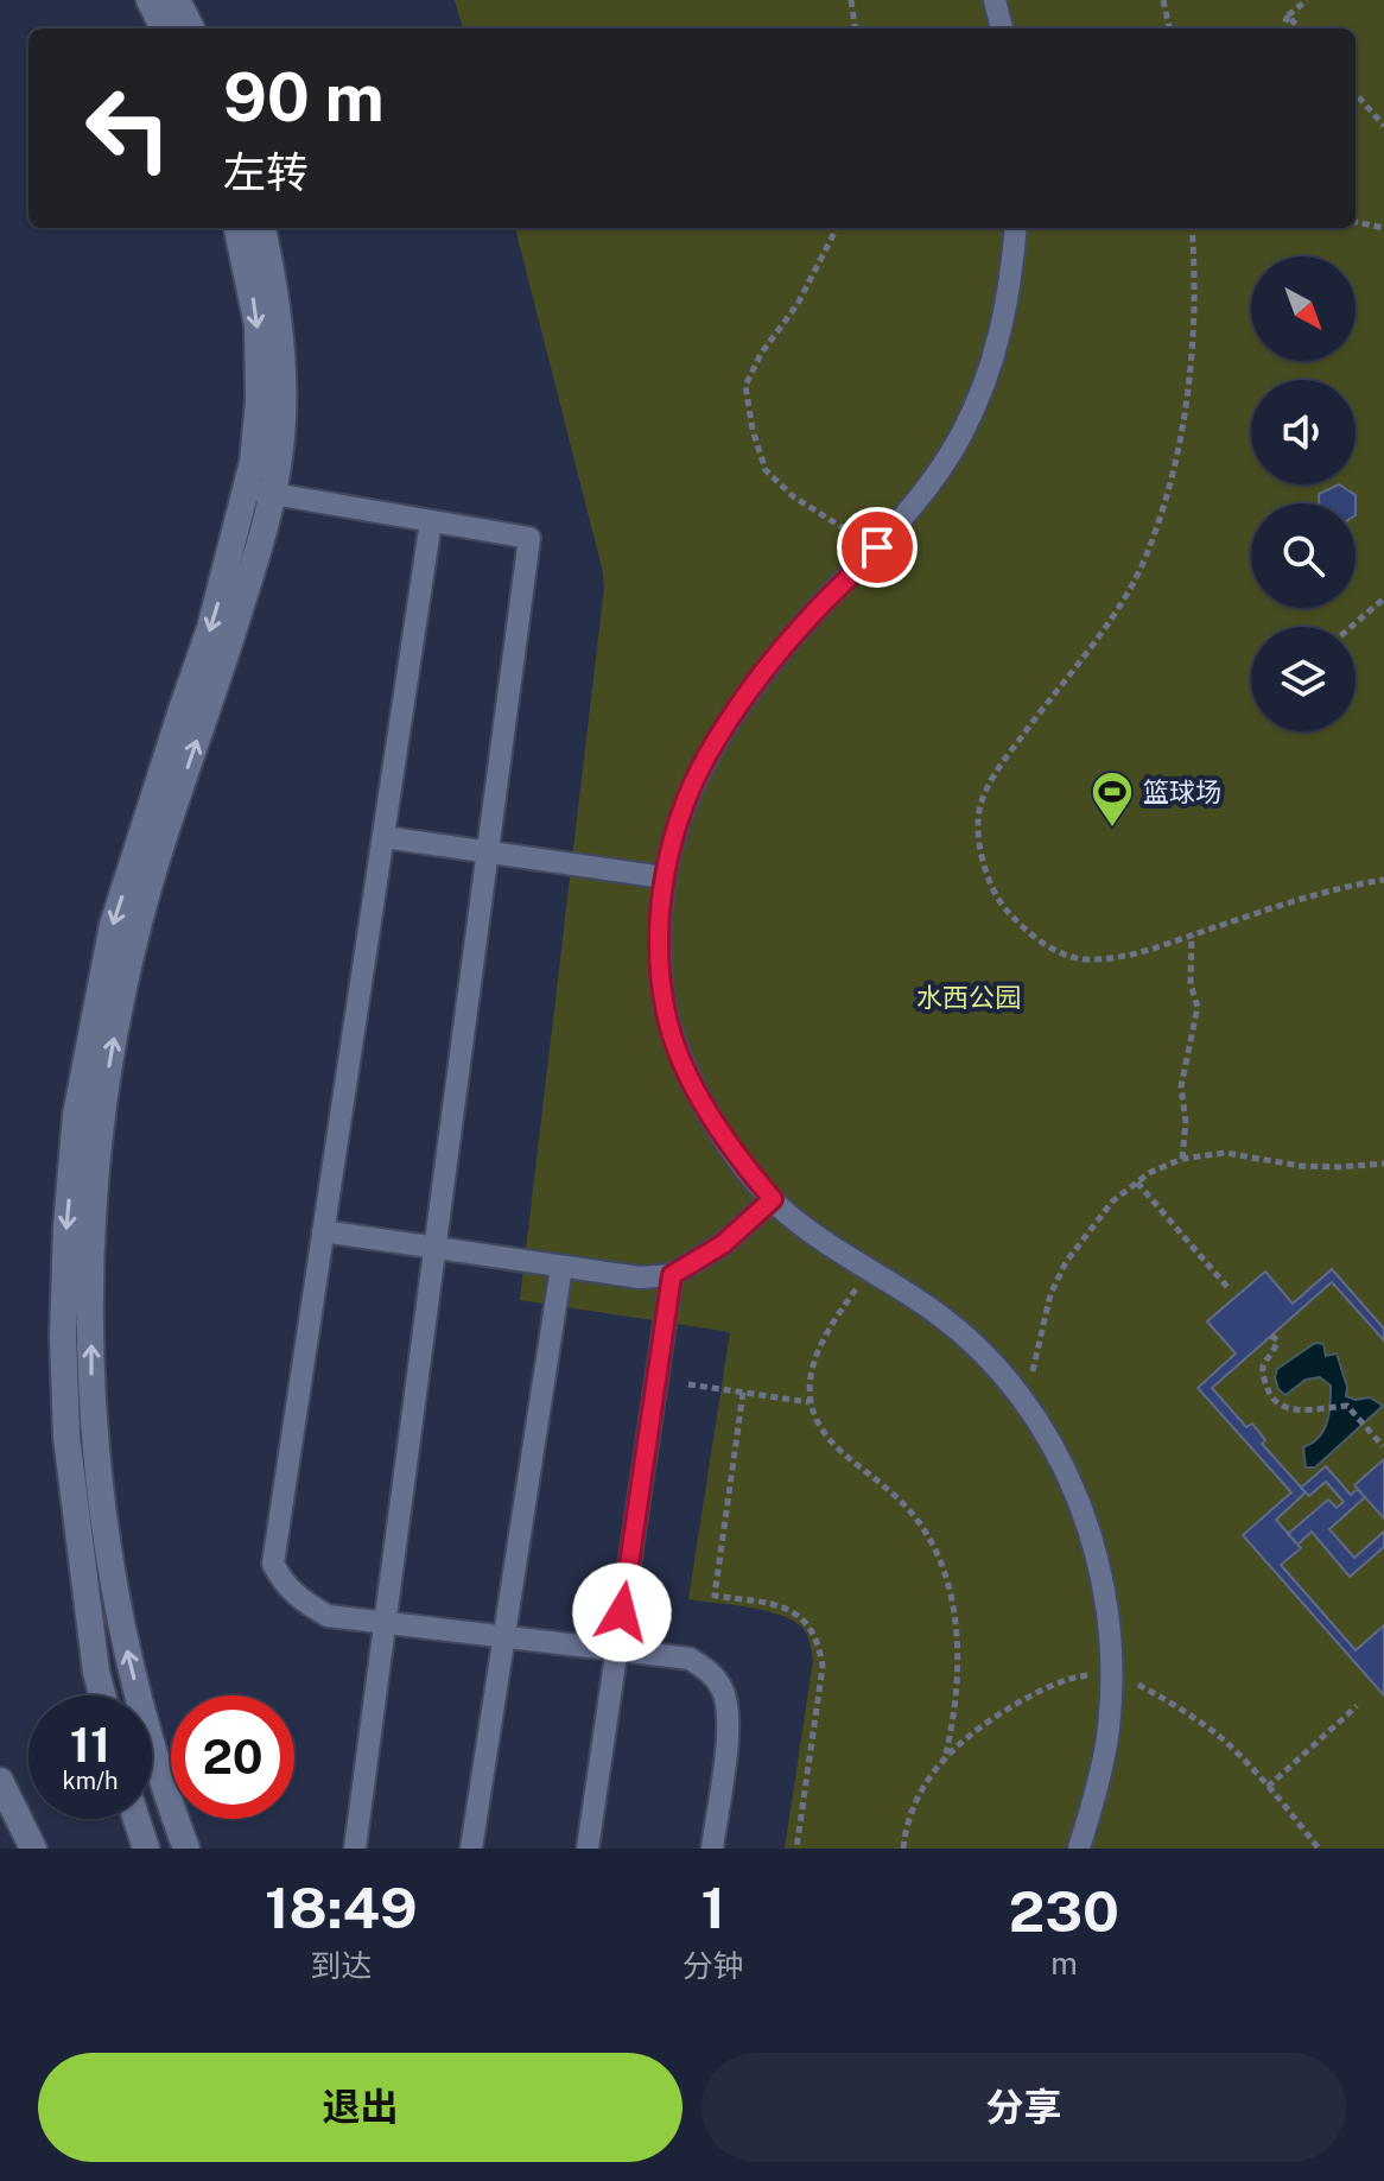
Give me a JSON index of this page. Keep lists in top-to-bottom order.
{
  "parks": ["水西公园"],
  "places": {
    "sports": ["篮球场"]
  },
  "north": "bottom right",
  "page": {
    "turn": ["90 m", "左转"],
    "speed": "11 km/h",
    "limit": "20",
    "eta": [
      "18:49",
      "到达",
      "1",
      "分钟",
      "230",
      "m"
    ],
    "buttons": ["退出", "分享"]
  }
}
